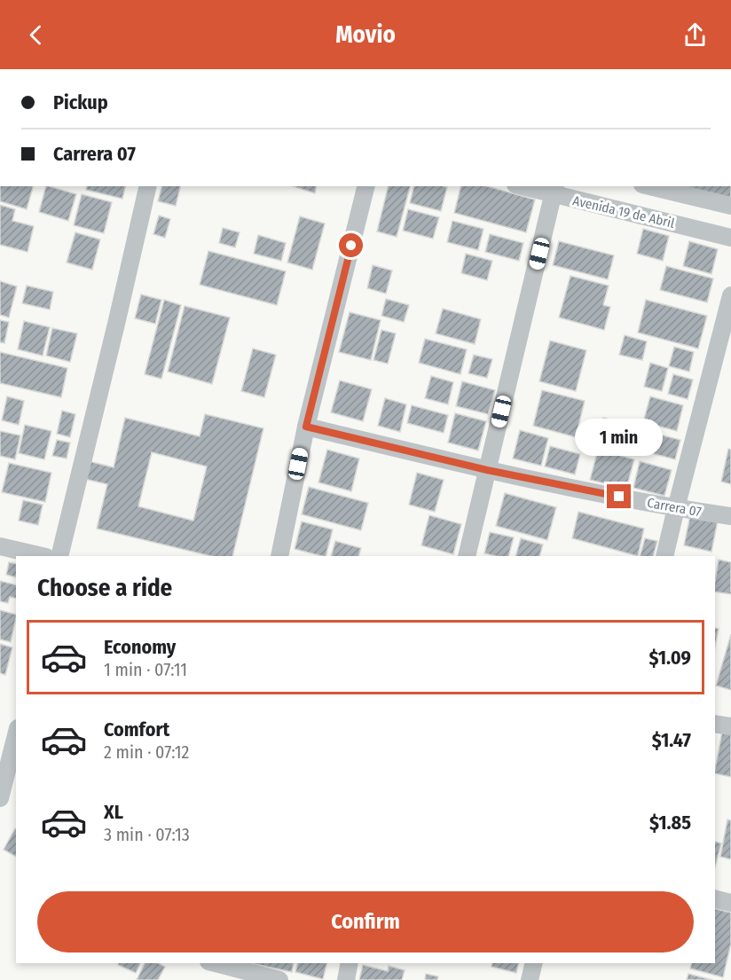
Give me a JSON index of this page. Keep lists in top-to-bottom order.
{
  "streets": {
    "street": ["Avenida 19 de Abril", "Carrera 07"]
  },
  "page": {
    "header": "Movio",
    "banner": ["Pickup", "Carrera 07"],
    "bubble": "1 min",
    "heading": "Choose a ride",
    "list": [
      {
        "name": "Economy",
        "note": "1 min · 07:11",
        "value": "$1.09"
      },
      {
        "name": "Comfort",
        "note": "2 min · 07:12",
        "value": "$1.47"
      },
      {
        "name": "XL",
        "note": "3 min · 07:13",
        "value": "$1.85"
      }
    ],
    "buttons": "Confirm"
  }
}
